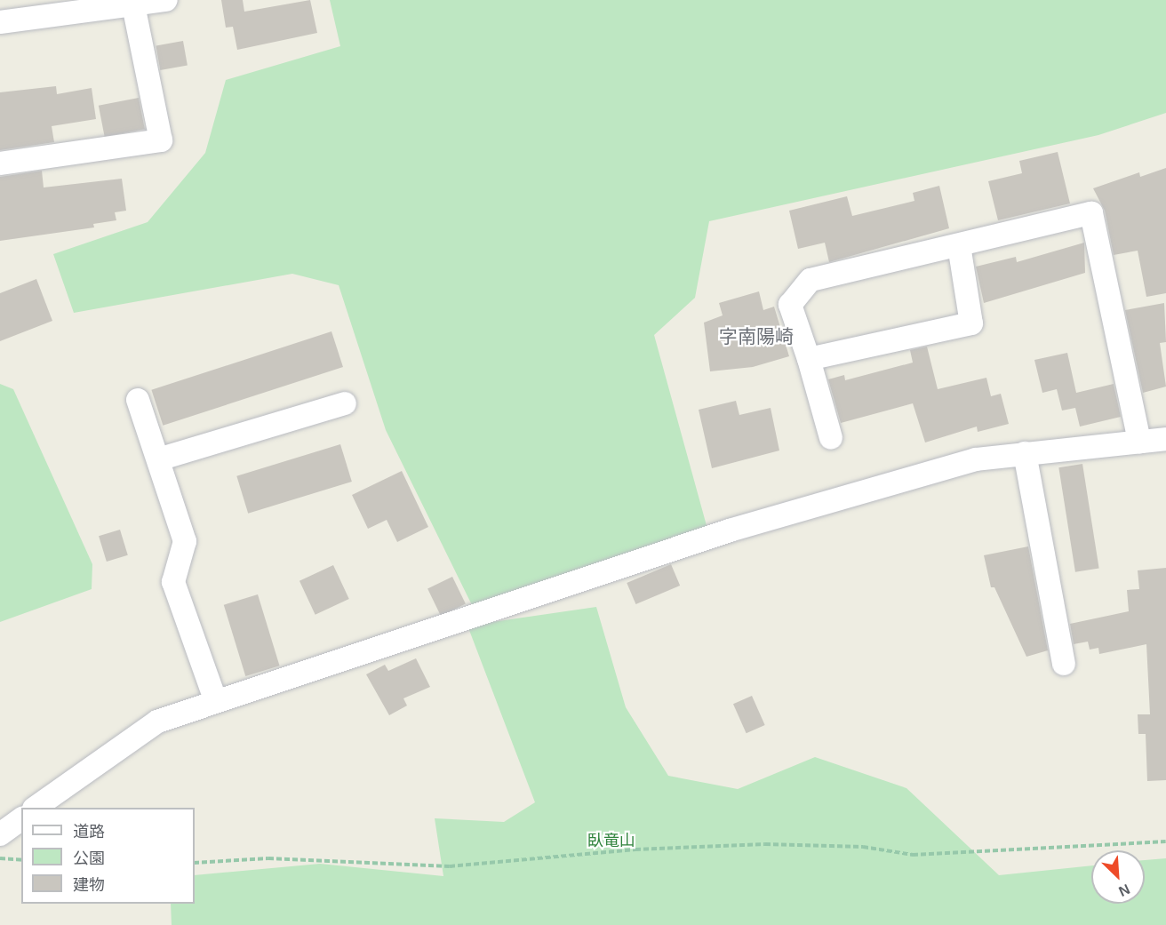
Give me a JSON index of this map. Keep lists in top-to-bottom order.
{
  "districts": ["字南陽崎"],
  "parks": ["臥竜山"],
  "legend": ["道路", "公園", "建物"],
  "north": "bottom right"
}
